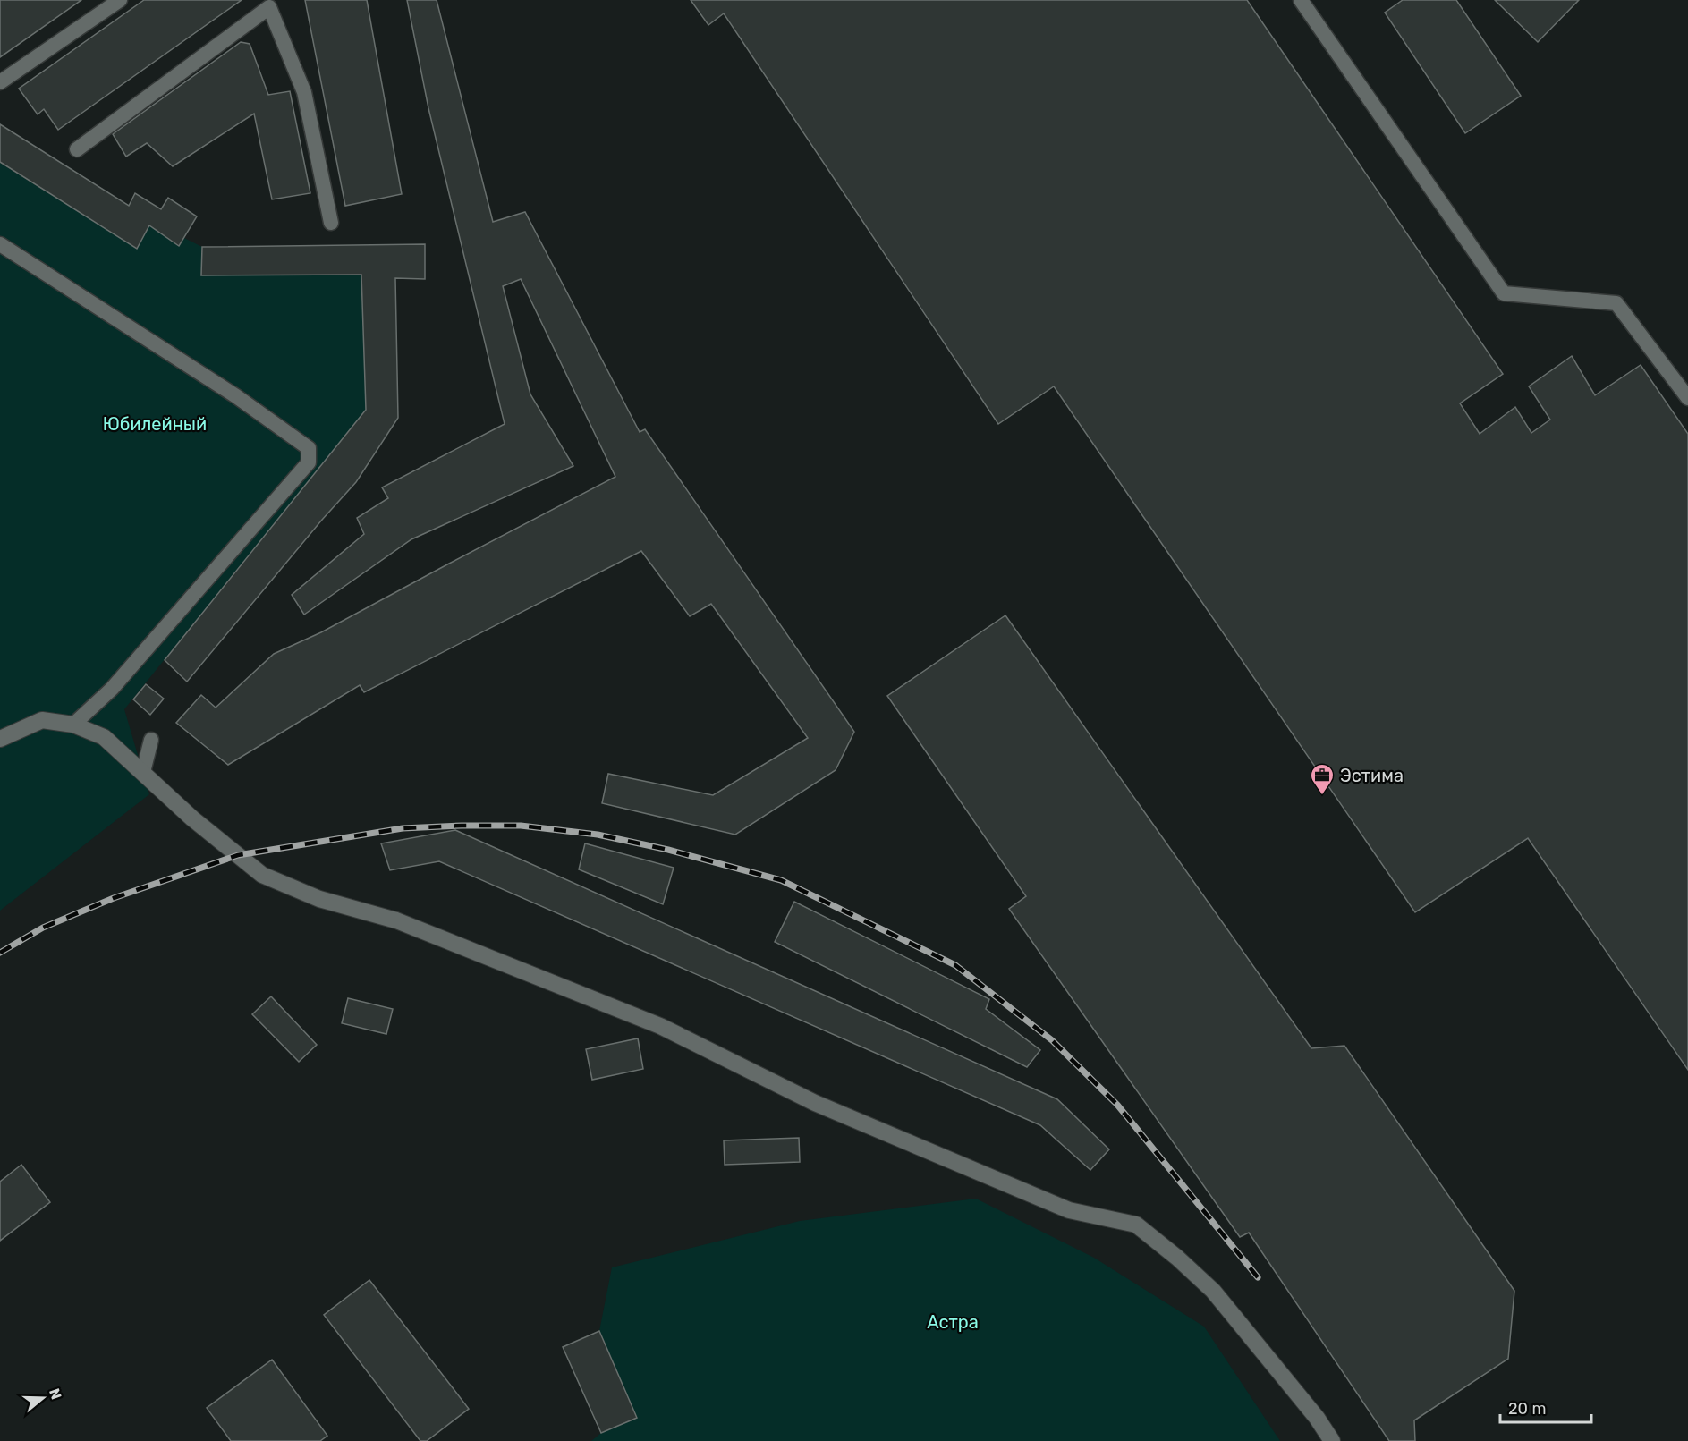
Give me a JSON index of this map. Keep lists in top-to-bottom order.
{
  "parks": ["Юбилейный", "Астра"],
  "places": {
    "office": ["Эстима"]
  },
  "scale_bar": "20 m",
  "north": "right"
}
